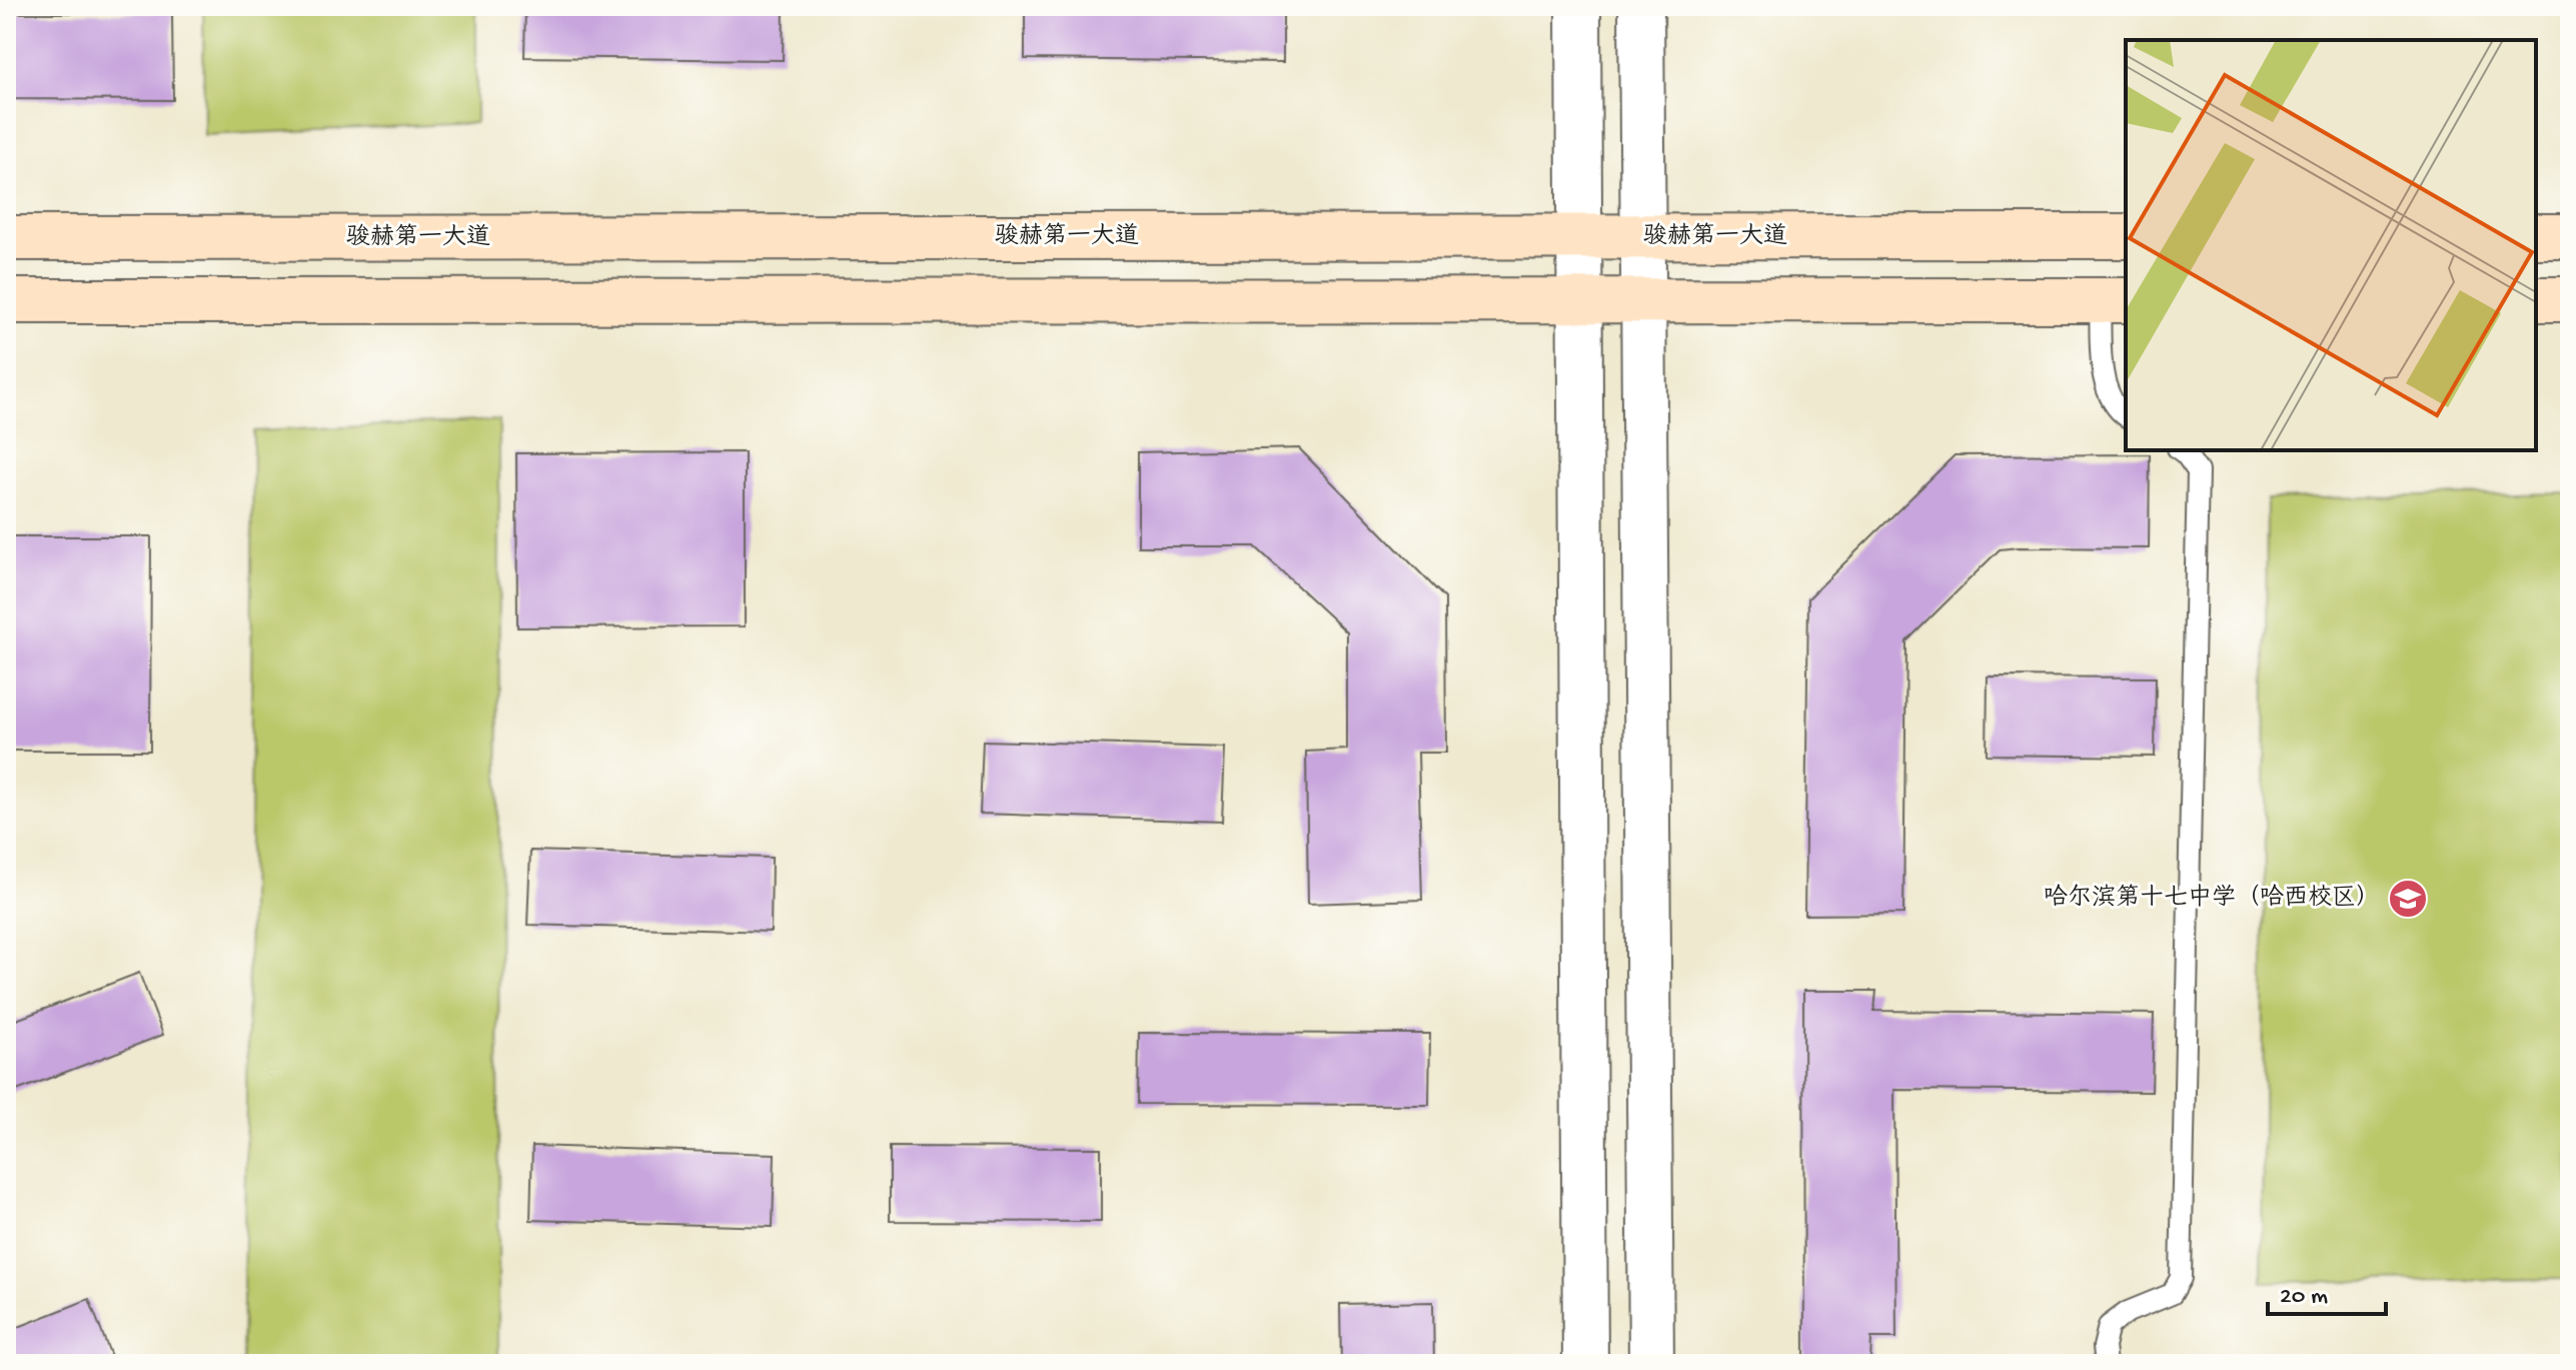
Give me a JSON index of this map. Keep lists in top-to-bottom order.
{
  "streets": {
    "main road": ["骏赫第一大道"]
  },
  "places": {
    "school or university": ["哈尔滨第十七中学（哈西校区）"]
  },
  "scale_bar": "20 m"
}
